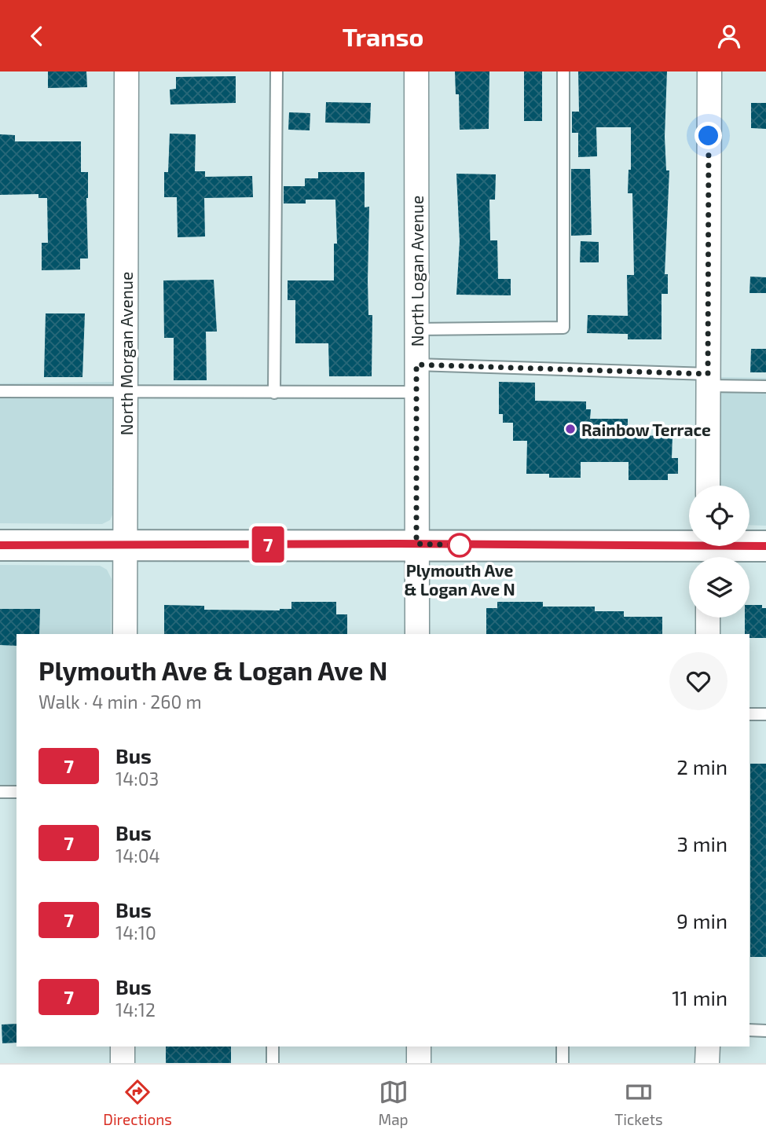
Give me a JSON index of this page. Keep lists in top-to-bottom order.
{
  "streets": {
    "street": ["North Logan Avenue", "North Morgan Avenue"]
  },
  "places": ["Rainbow Terrace", "Plymouth Ave & Logan Ave N"],
  "lines": ["bus line 7"],
  "page": {
    "header": "Transo",
    "on_map": "7",
    "heading": ["Plymouth Ave & Logan Ave N", "Walk · 4 min · 260 m"],
    "list": [
      {
        "mark": "7",
        "name": "Bus",
        "note": "14:03",
        "value": "2 min"
      },
      {
        "mark": "7",
        "name": "Bus",
        "note": "14:04",
        "value": "3 min"
      },
      {
        "mark": "7",
        "name": "Bus",
        "note": "14:10",
        "value": "9 min"
      },
      {
        "mark": "7",
        "name": "Bus",
        "note": "14:12",
        "value": "11 min"
      }
    ],
    "tabs": ["Directions", "Map", "Tickets"]
  }
}
